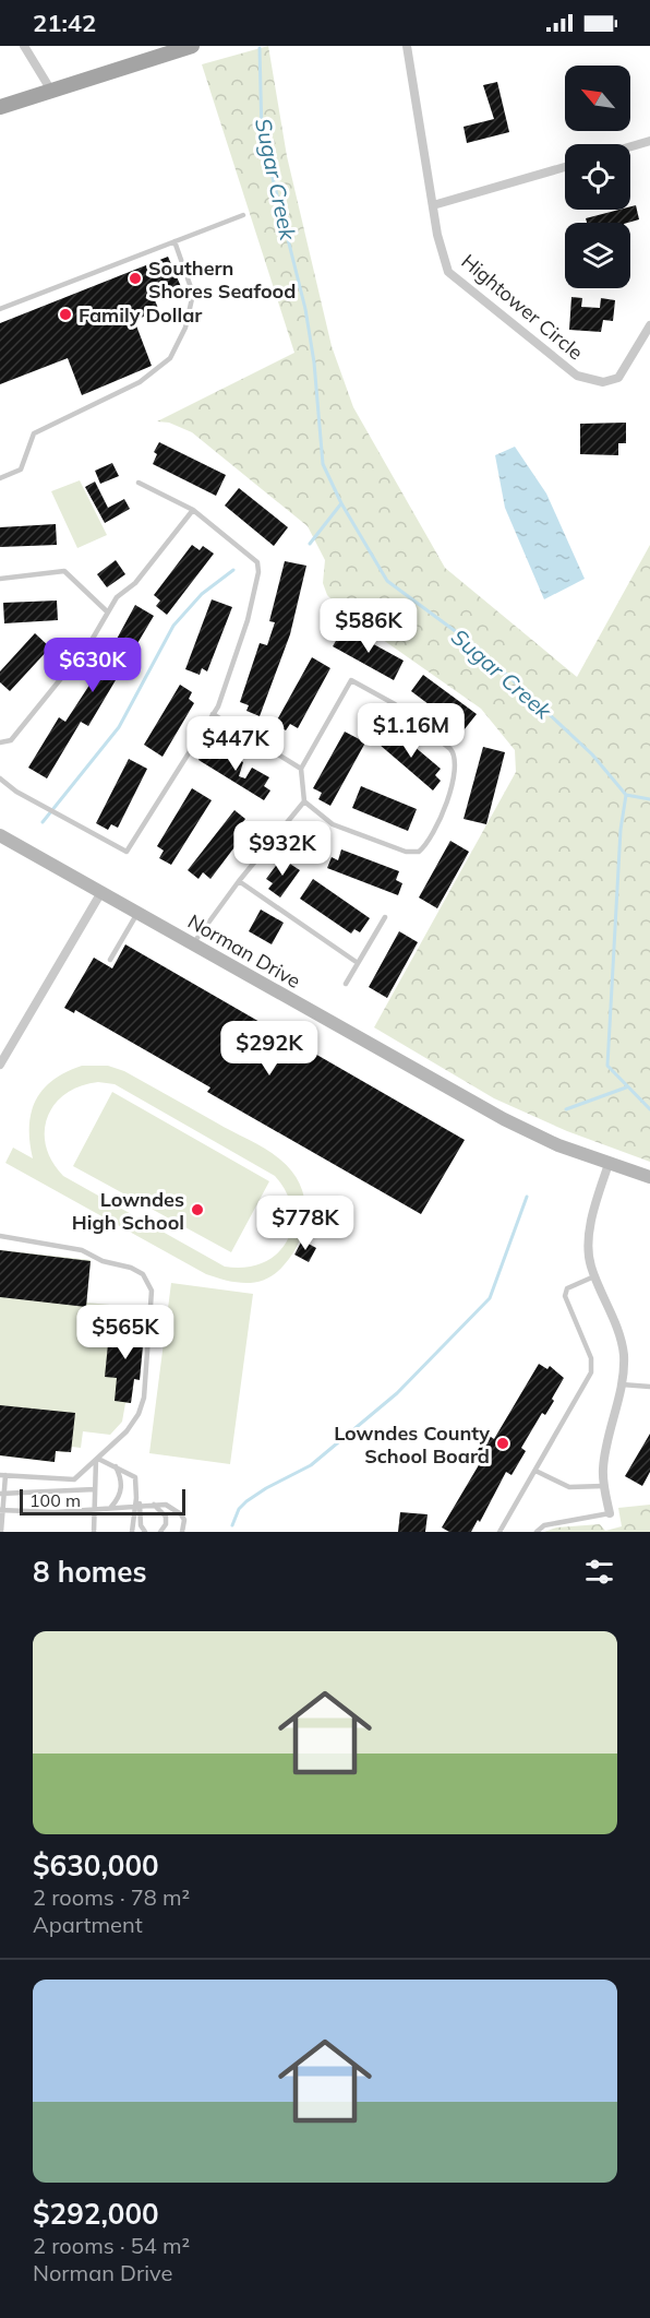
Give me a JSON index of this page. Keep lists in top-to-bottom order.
{
  "streets": {
    "street": ["Hightower Circle", "Norman Drive"]
  },
  "water": ["Sugar Creek"],
  "places": [
    "Southern Shores Seafood",
    "Family Dollar",
    "Lowndes High School",
    "Lowndes County School Board"
  ],
  "scale_bar": "100 m",
  "north": "top left",
  "page": {
    "status": "21:42",
    "price": [
      "$586K",
      "$630K",
      "$1.16M",
      "$447K",
      "$932K",
      "$292K",
      "$778K",
      "$565K"
    ],
    "scale": "100 m",
    "heading": "8 homes",
    "list": [
      {
        "name": "$630,000",
        "note": "2 rooms · 78 m² · Apartment"
      },
      {
        "name": "$292,000",
        "note": "2 rooms · 54 m² · Norman Drive"
      }
    ]
  }
}
